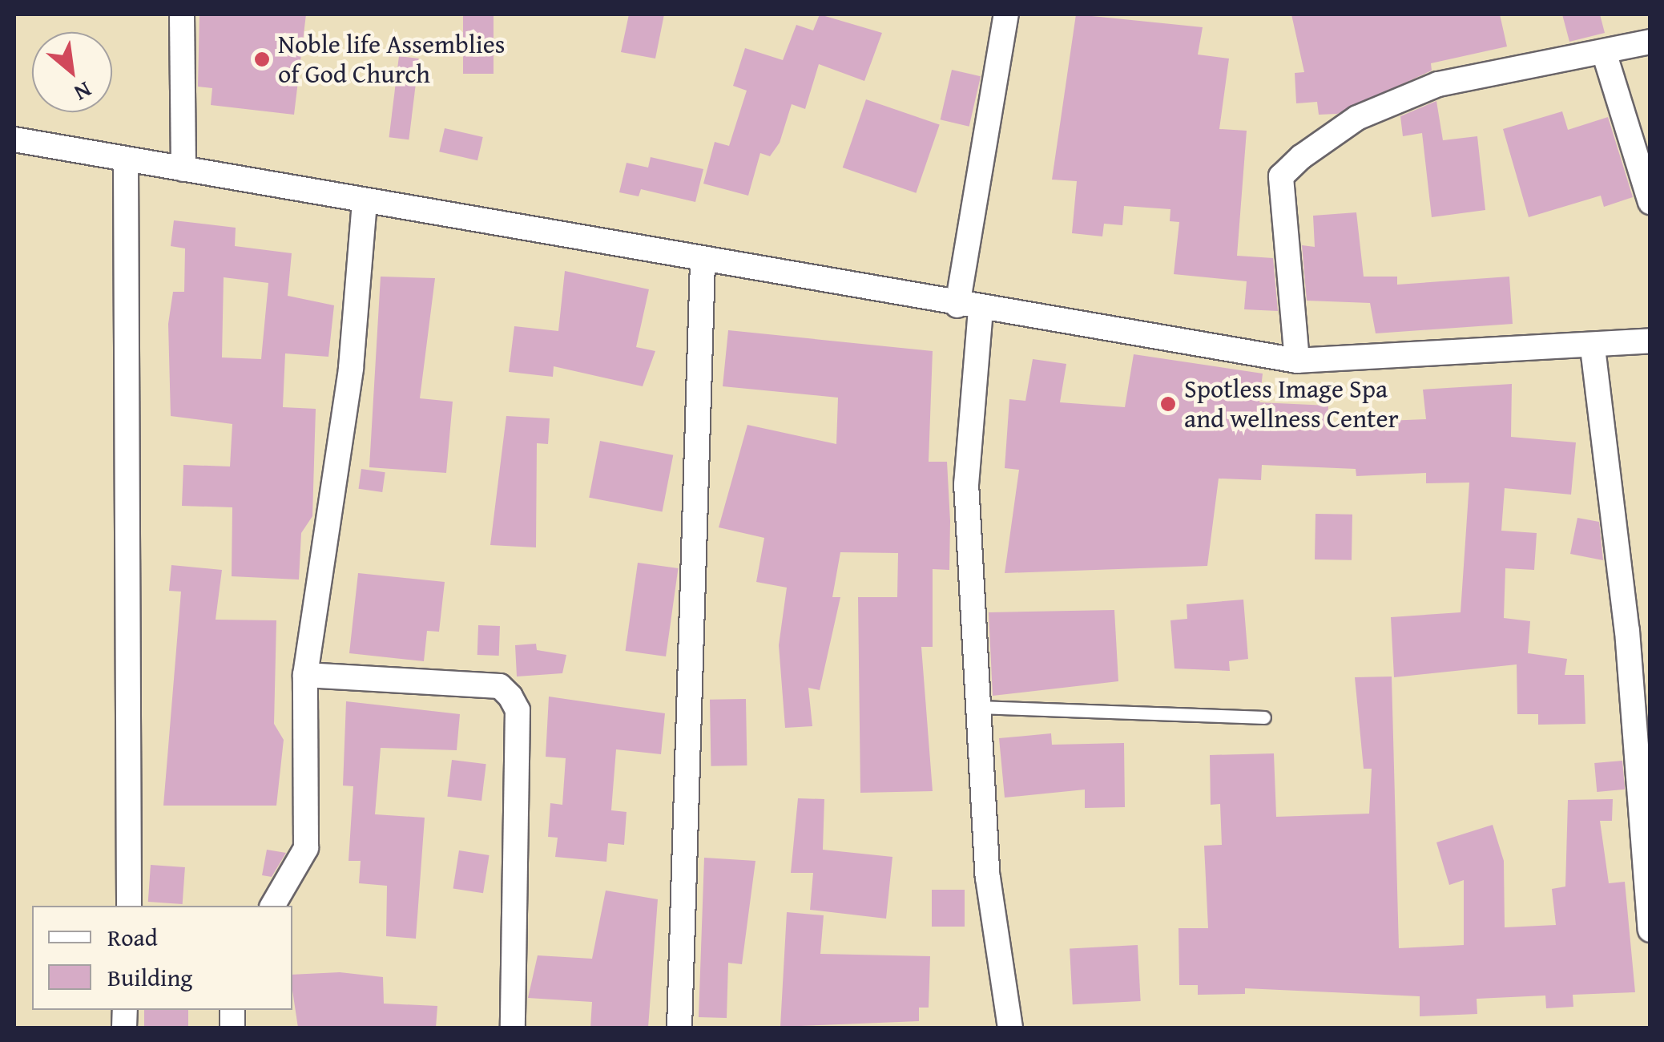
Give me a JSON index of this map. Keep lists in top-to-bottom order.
{
  "places": ["Noble life Assemblies of God Church", "Spotless Image Spa and wellness Center"],
  "legend": ["Road", "Building"],
  "north": "bottom right"
}
